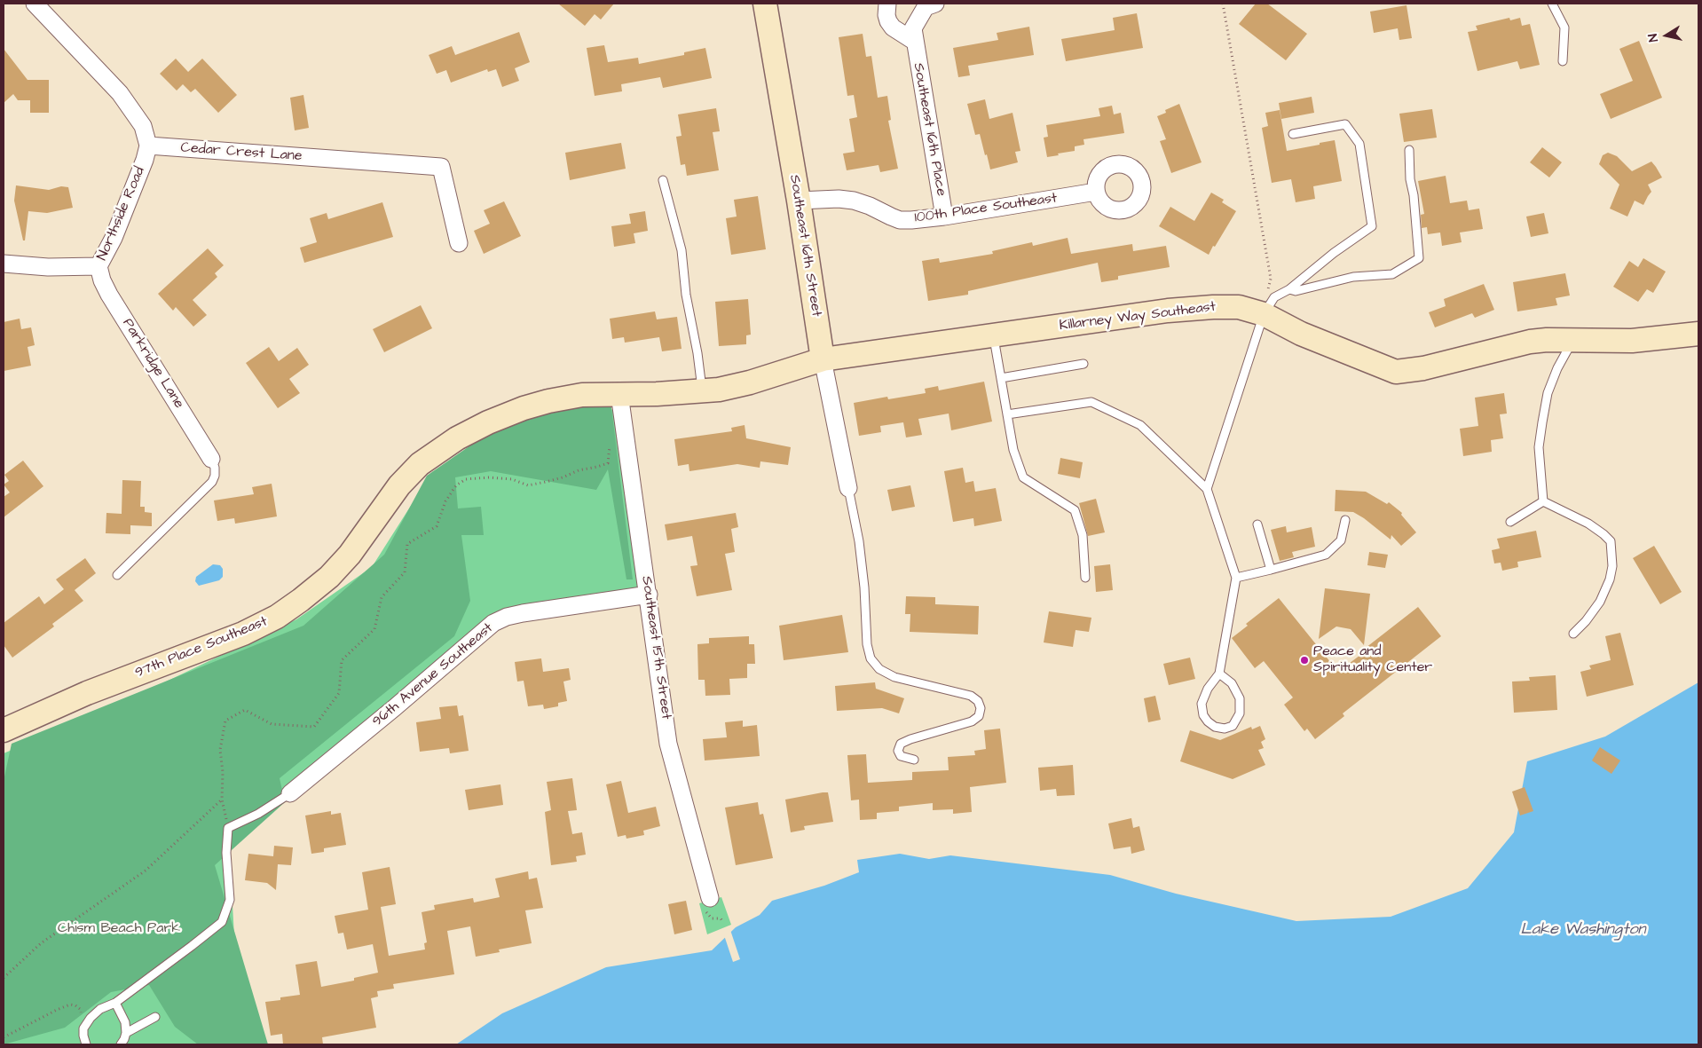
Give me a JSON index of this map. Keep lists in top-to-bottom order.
{
  "streets": {
    "street": [
      "Southeast 16th Place",
      "Cedar Crest Lane",
      "100th Place Southeast",
      "Northside Road",
      "Southeast 16th Street",
      "Killarney Way Southeast",
      "Parkridge Lane",
      "97th Place Southeast",
      "Southeast 15th Street",
      "96th Avenue Southeast"
    ]
  },
  "crossings": [
    ["Southeast 16th Place", "100th Place Southeast"],
    ["Cedar Crest Lane", "Northside Road"],
    ["100th Place Southeast", "Southeast 16th Street"],
    ["Northside Road", "Parkridge Lane"],
    ["Southeast 16th Street", "Killarney Way Southeast"],
    ["Killarney Way Southeast", "97th Place Southeast"],
    ["Killarney Way Southeast", "Southeast 15th Street"],
    ["97th Place Southeast", "Southeast 15th Street"],
    ["Southeast 15th Street", "96th Avenue Southeast"]
  ],
  "water": ["Lake Washington"],
  "parks": ["Chism Beach Park"],
  "places": ["Peace and Spirituality Center"],
  "north": "left"
}
